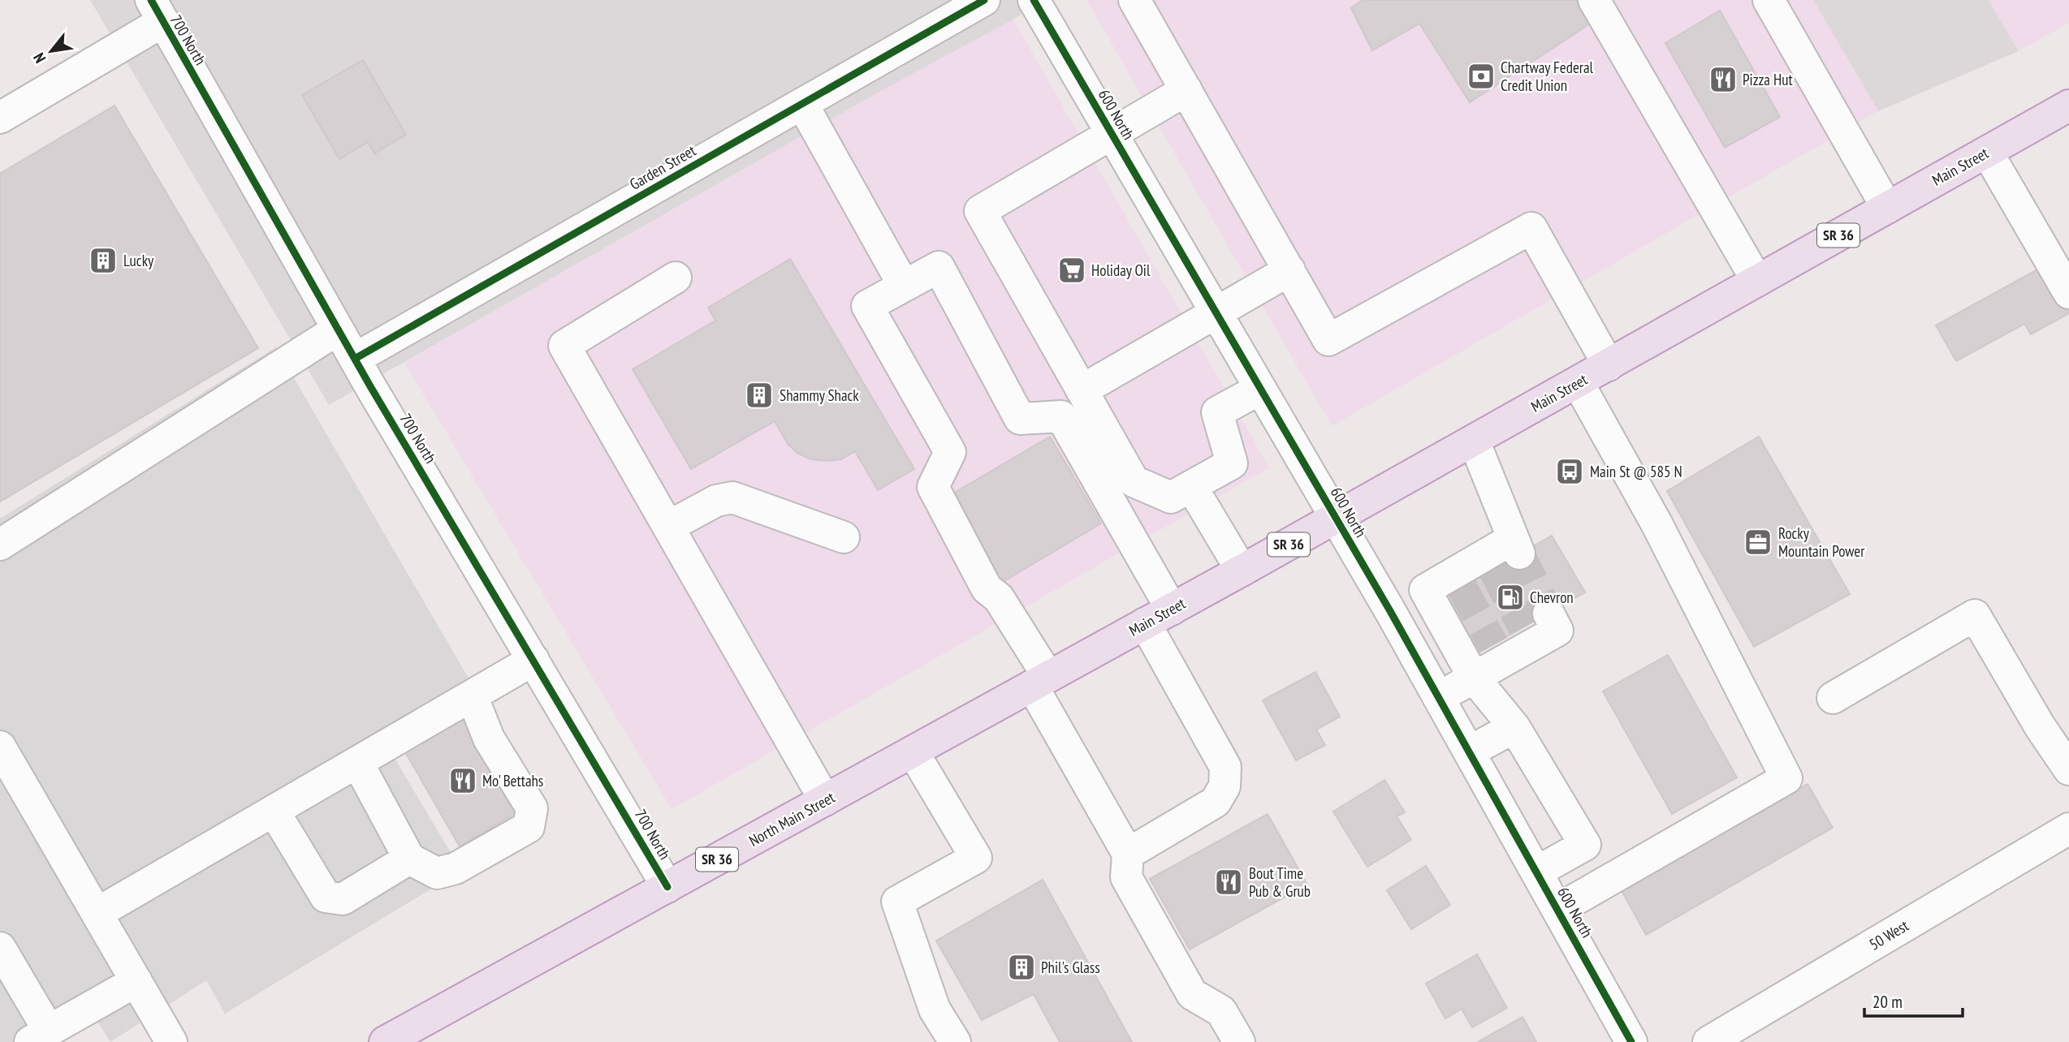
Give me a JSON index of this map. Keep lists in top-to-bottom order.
{
  "streets": {
    "highway": ["Main Street", "SR 36", "North Main Street"],
    "street": [
      "700 North",
      "600 North",
      "Garden Street",
      "50 West"
    ]
  },
  "crossings": [
    ["700 North", "Garden Street"],
    ["700 North", "North Main Street"],
    ["600 North", "Main Street"],
    ["Main Street", "North Main Street"]
  ],
  "places": {
    "bank": ["Chartway Federal Credit Union"],
    "restaurant": ["Pizza Hut", "Mo' Bettahs", "Bout Time Pub & Grub"],
    "building": ["Lucky", "Shammy Shack", "Phil's Glass"],
    "supermarket": ["Holiday Oil"],
    "bus stop": ["Main St @ 585 N"],
    "office": ["Rocky Mountain Power"],
    "fuel station": ["Chevron"]
  },
  "scale_bar": "20 m",
  "north": "bottom left"
}
